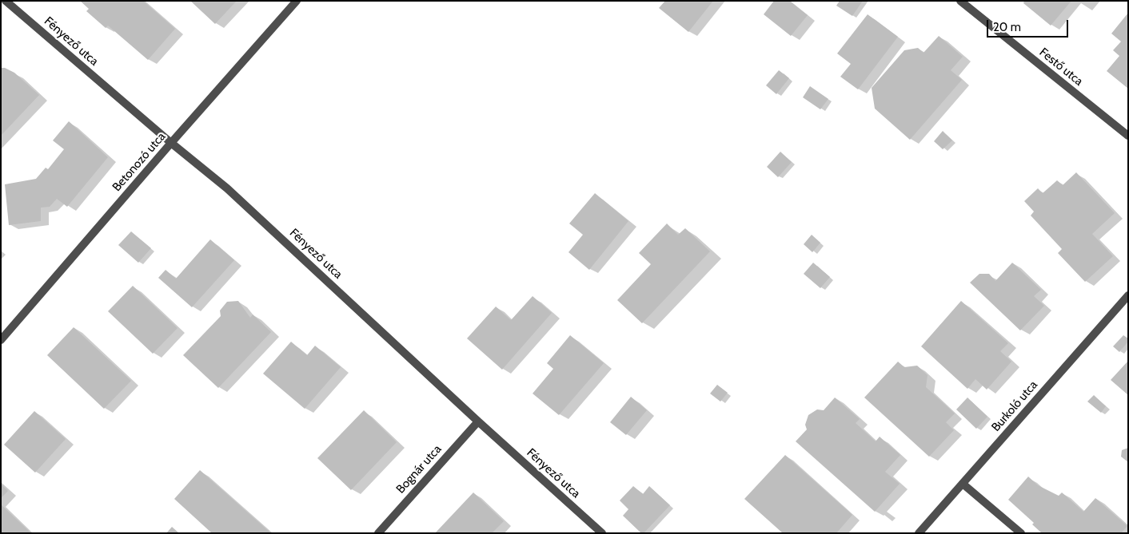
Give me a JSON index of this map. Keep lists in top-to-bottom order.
{
  "streets": {
    "street": [
      "Fényező utca",
      "Festő utca",
      "Betonozó utca",
      "Burkoló utca",
      "Bognár utca"
    ]
  },
  "crossings": [
    ["Fényező utca", "Betonozó utca"],
    ["Fényező utca", "Bognár utca"]
  ],
  "scale_bar": "20 m"
}
